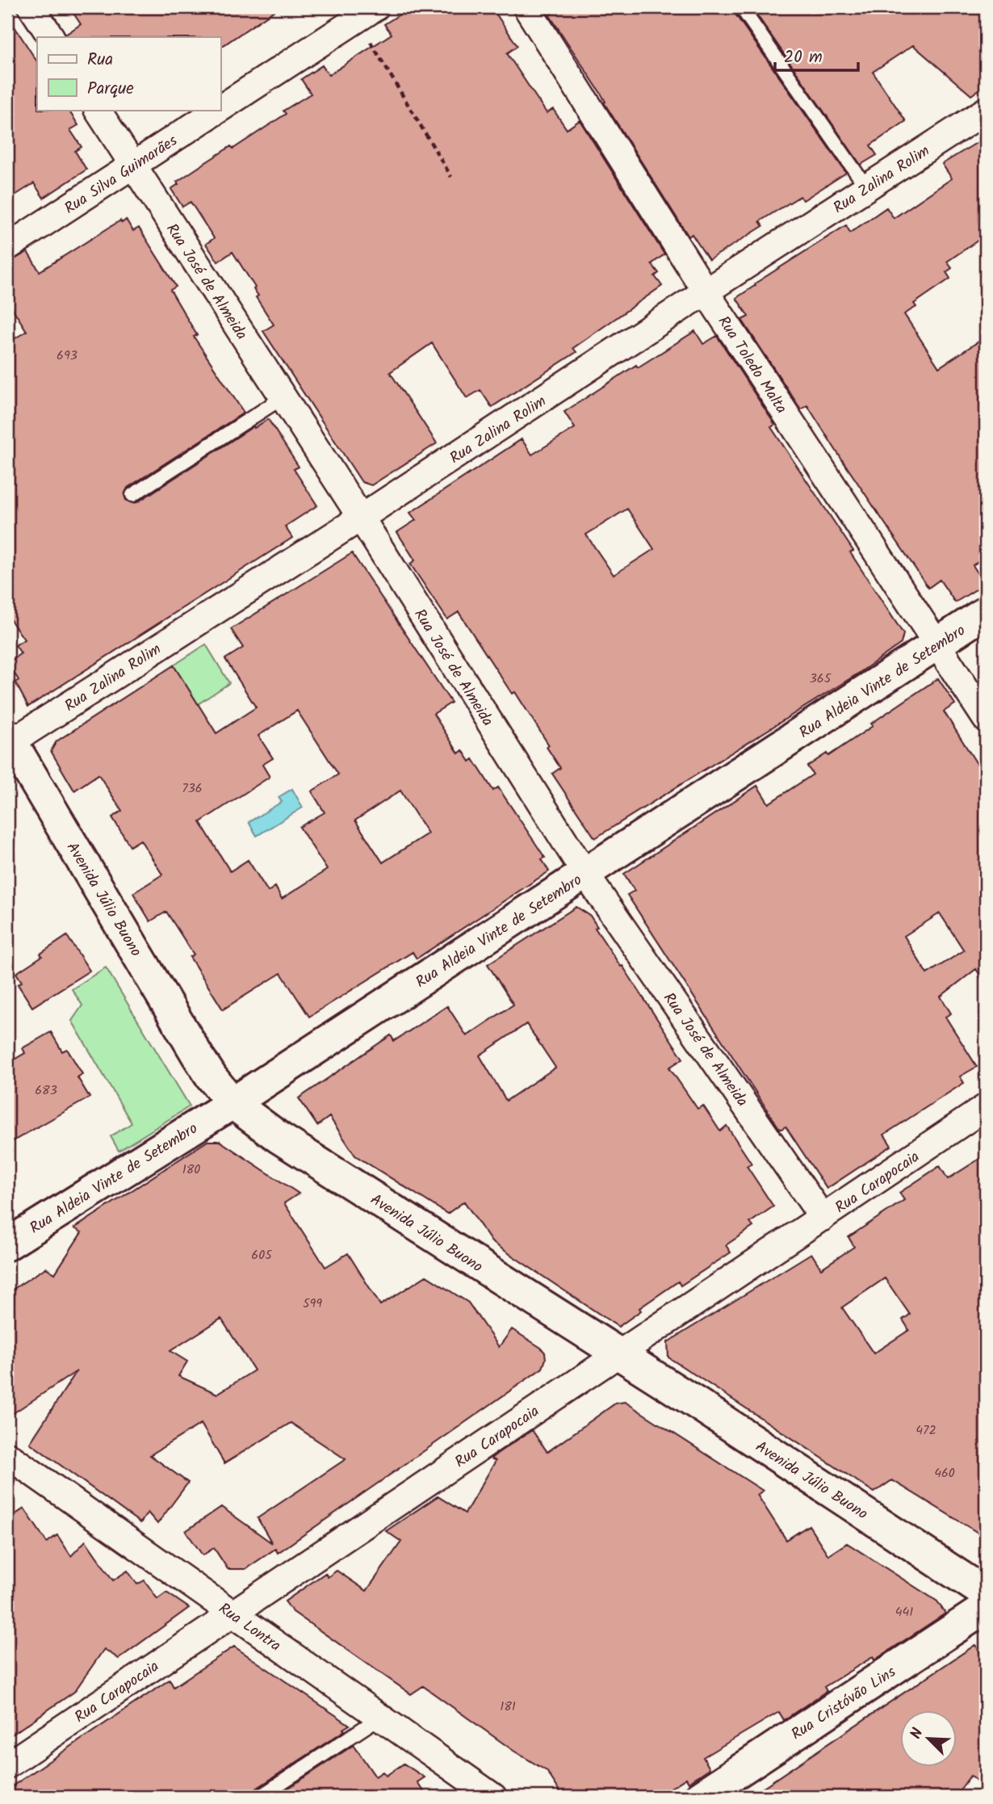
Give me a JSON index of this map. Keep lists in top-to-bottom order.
{
  "streets": {
    "street": [
      "Rua Silva Guimarães",
      "Rua Zalina Rolim",
      "Rua José de Almeida",
      "Rua Toledo Malta",
      "Rua Aldeia Vinte de Setembro",
      "Avenida Júlio Buono",
      "Rua Carapocaia",
      "Rua Lontra",
      "Rua Cristóvão Lins"
    ]
  },
  "crossings": [
    ["Rua Silva Guimarães", "Rua José de Almeida"],
    ["Rua Zalina Rolim", "Rua José de Almeida"],
    ["Rua Zalina Rolim", "Rua Toledo Malta"],
    ["Rua Zalina Rolim", "Avenida Júlio Buono"],
    ["Rua José de Almeida", "Rua Aldeia Vinte de Setembro"],
    ["Rua José de Almeida", "Rua Carapocaia"],
    ["Rua Toledo Malta", "Rua Aldeia Vinte de Setembro"],
    ["Rua Aldeia Vinte de Setembro", "Avenida Júlio Buono"],
    ["Avenida Júlio Buono", "Rua Carapocaia"],
    ["Rua Carapocaia", "Rua Lontra"]
  ],
  "house_numbers": [
    "693",
    "365",
    "736",
    "683",
    "180",
    "605",
    "599",
    "472",
    "460",
    "441",
    "181"
  ],
  "legend": ["Rua", "Parque"],
  "scale_bar": "20 m",
  "north": "top left"
}
